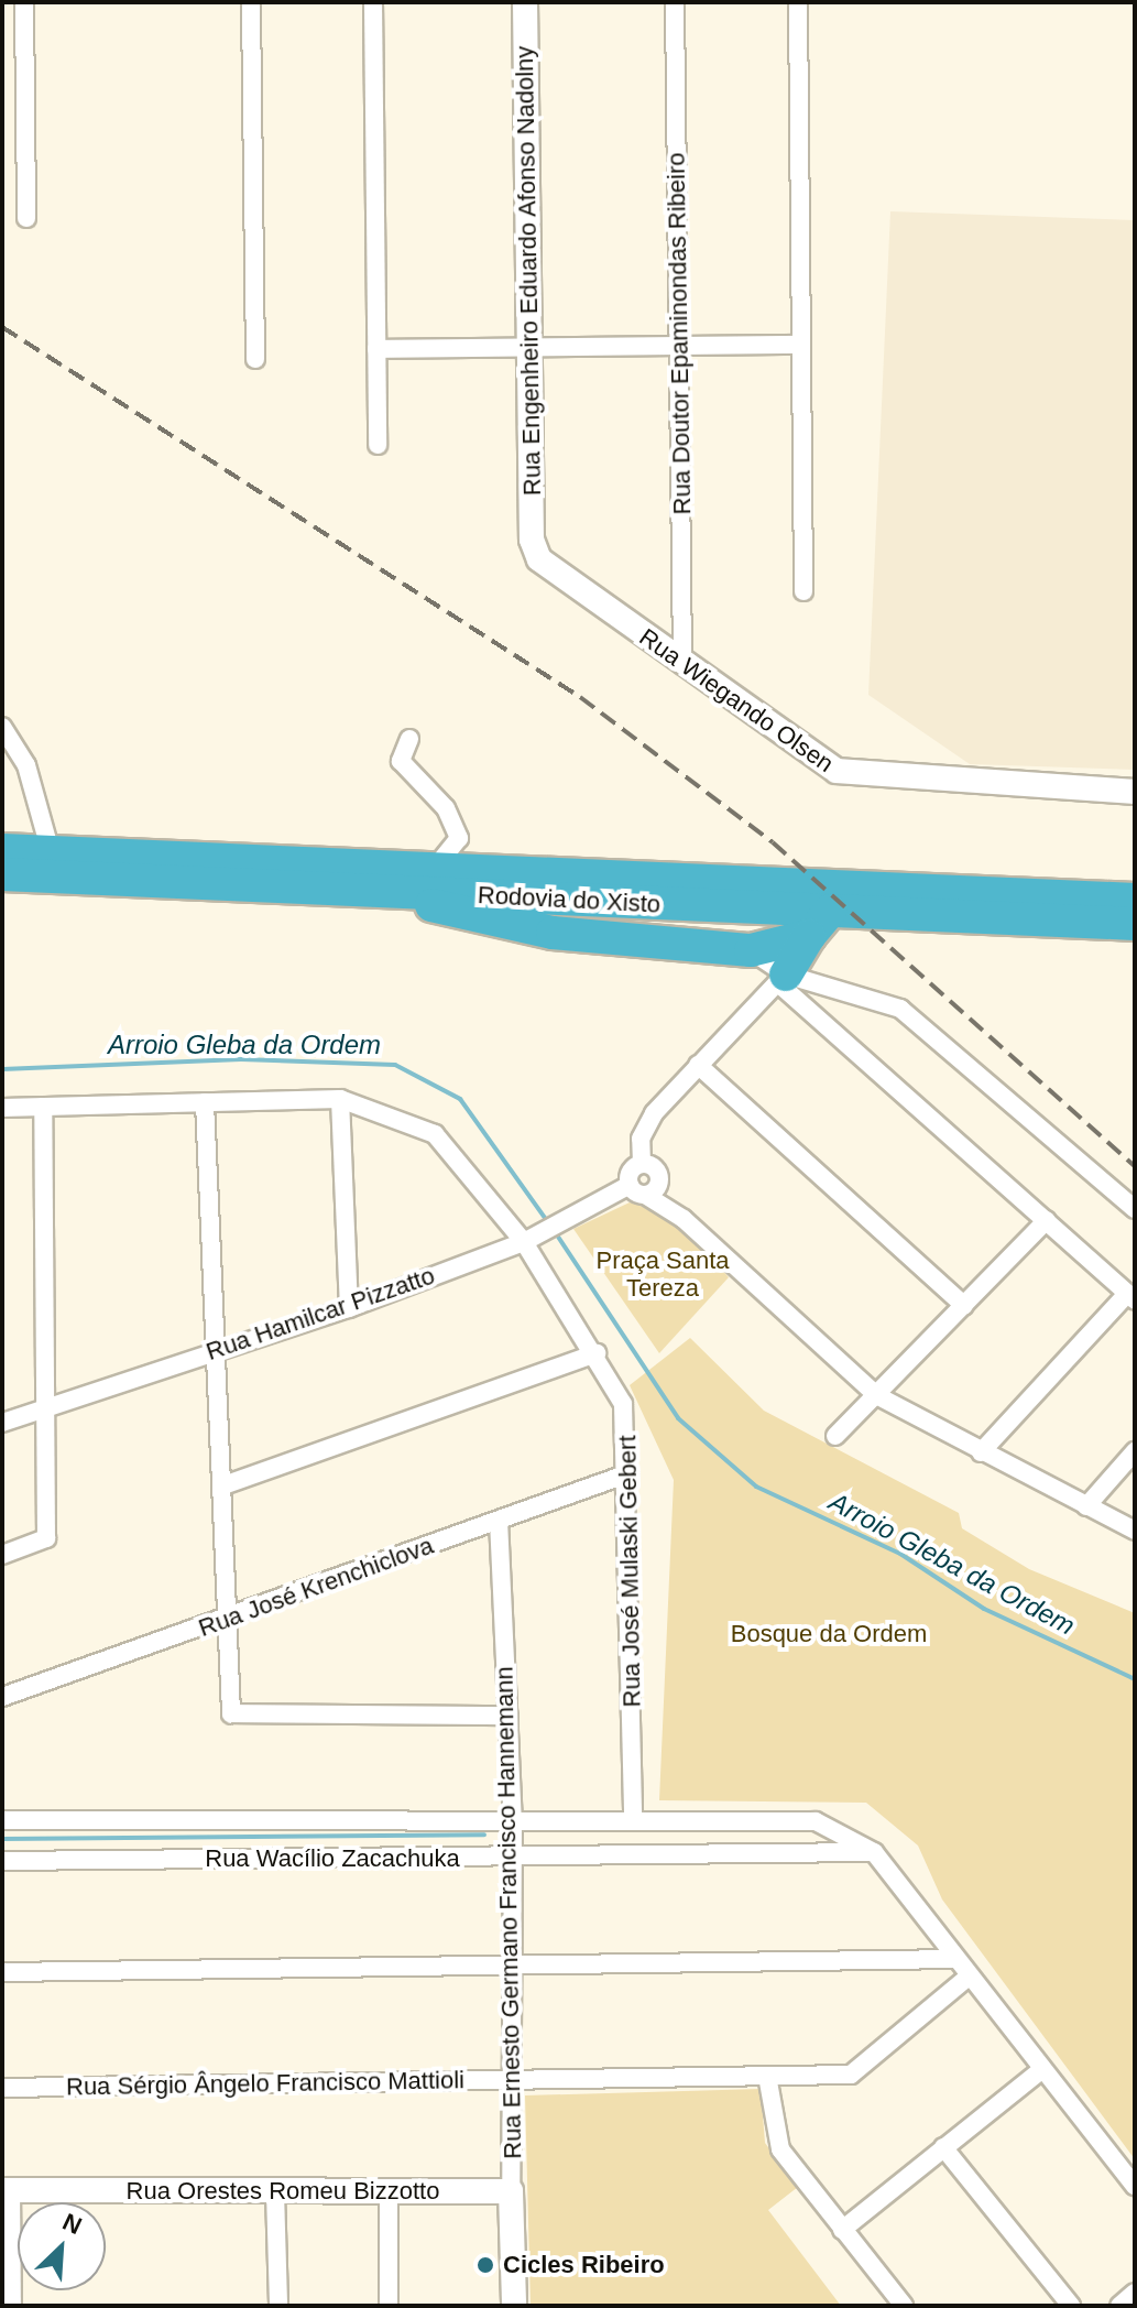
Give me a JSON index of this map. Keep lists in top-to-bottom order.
{
  "streets": {
    "highway": ["Rodovia do Xisto"],
    "street": [
      "Rua Engenheiro Eduardo Afonso Nadolny",
      "Rua Doutor Epaminondas Ribeiro",
      "Rua Wiegando Olsen",
      "Rua Hamilcar Pizzatto",
      "Rua José Mulaski Gebert",
      "Rua José Krenchiclova",
      "Rua Wacílio Zacachuka",
      "Rua Ernesto Germano Francisco Hannemann",
      "Rua Sérgio Ângelo Francisco Mattioli",
      "Rua Orestes Romeu Bizzotto"
    ]
  },
  "crossings": [
    ["Rua Engenheiro Eduardo Afonso Nadolny", "Rua Wiegando Olsen"],
    ["Rua Doutor Epaminondas Ribeiro", "Rua Wiegando Olsen"],
    ["Rua Hamilcar Pizzatto", "Rua José Mulaski Gebert"],
    ["Rua José Mulaski Gebert", "Rua José Krenchiclova"],
    ["Rua José Mulaski Gebert", "Rua Wacílio Zacachuka"],
    ["Rua José Krenchiclova", "Rua Ernesto Germano Francisco Hannemann"],
    ["Rua Wacílio Zacachuka", "Rua Ernesto Germano Francisco Hannemann"],
    ["Rua Ernesto Germano Francisco Hannemann", "Rua Sérgio Ângelo Francisco Mattioli"],
    ["Rua Ernesto Germano Francisco Hannemann", "Rua Orestes Romeu Bizzotto"]
  ],
  "water": ["Arroio Gleba da Ordem"],
  "parks": ["Praça Santa Tereza", "Bosque da Ordem"],
  "places": ["Cicles Ribeiro"],
  "north": "top right"
}
